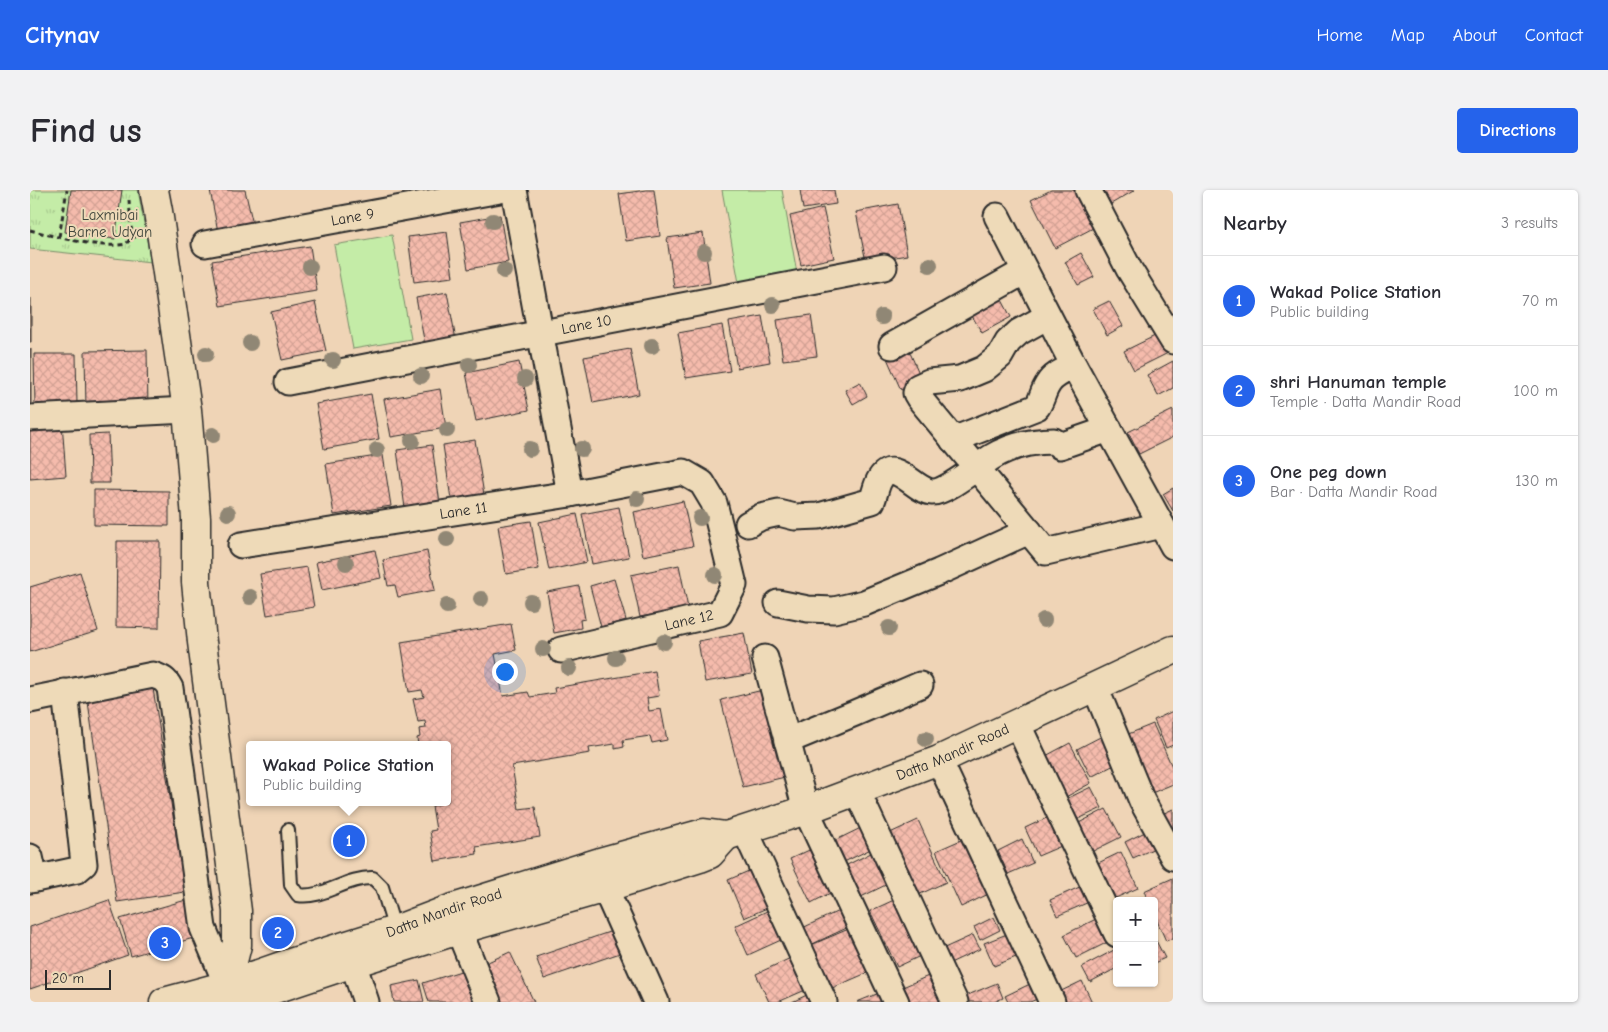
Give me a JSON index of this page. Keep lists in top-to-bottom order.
{
  "streets": {
    "main road": ["Datta Mandir Road"],
    "street": [
      "Lane 9",
      "Lane 10",
      "Lane 11",
      "Lane 12"
    ]
  },
  "crossings": [
    ["Lane 11", "Lane 12"]
  ],
  "parks": ["Laxmibai Barne Udyan"],
  "scale_bar": "20 m",
  "page": {
    "header": "Citynav",
    "nav": [
      "Home",
      "Map",
      "About",
      "Contact"
    ],
    "buttons": "Directions",
    "title": "Find us",
    "heading": ["Nearby", "3 results"],
    "list": [
      {
        "mark": "1",
        "name": "Wakad Police Station",
        "note": "Public building",
        "value": "70 m"
      },
      {
        "mark": "2",
        "name": "shri Hanuman temple",
        "note": "Temple · Datta Mandir Road",
        "value": "100 m"
      },
      {
        "mark": "3",
        "name": "One peg down",
        "note": "Bar · Datta Mandir Road",
        "value": "130 m"
      }
    ],
    "popup": ["Wakad Police Station", "Public building"],
    "pins": ["1", "2", "3"],
    "map_buttons": ["+", "−"],
    "scale": "20 m"
  }
}
